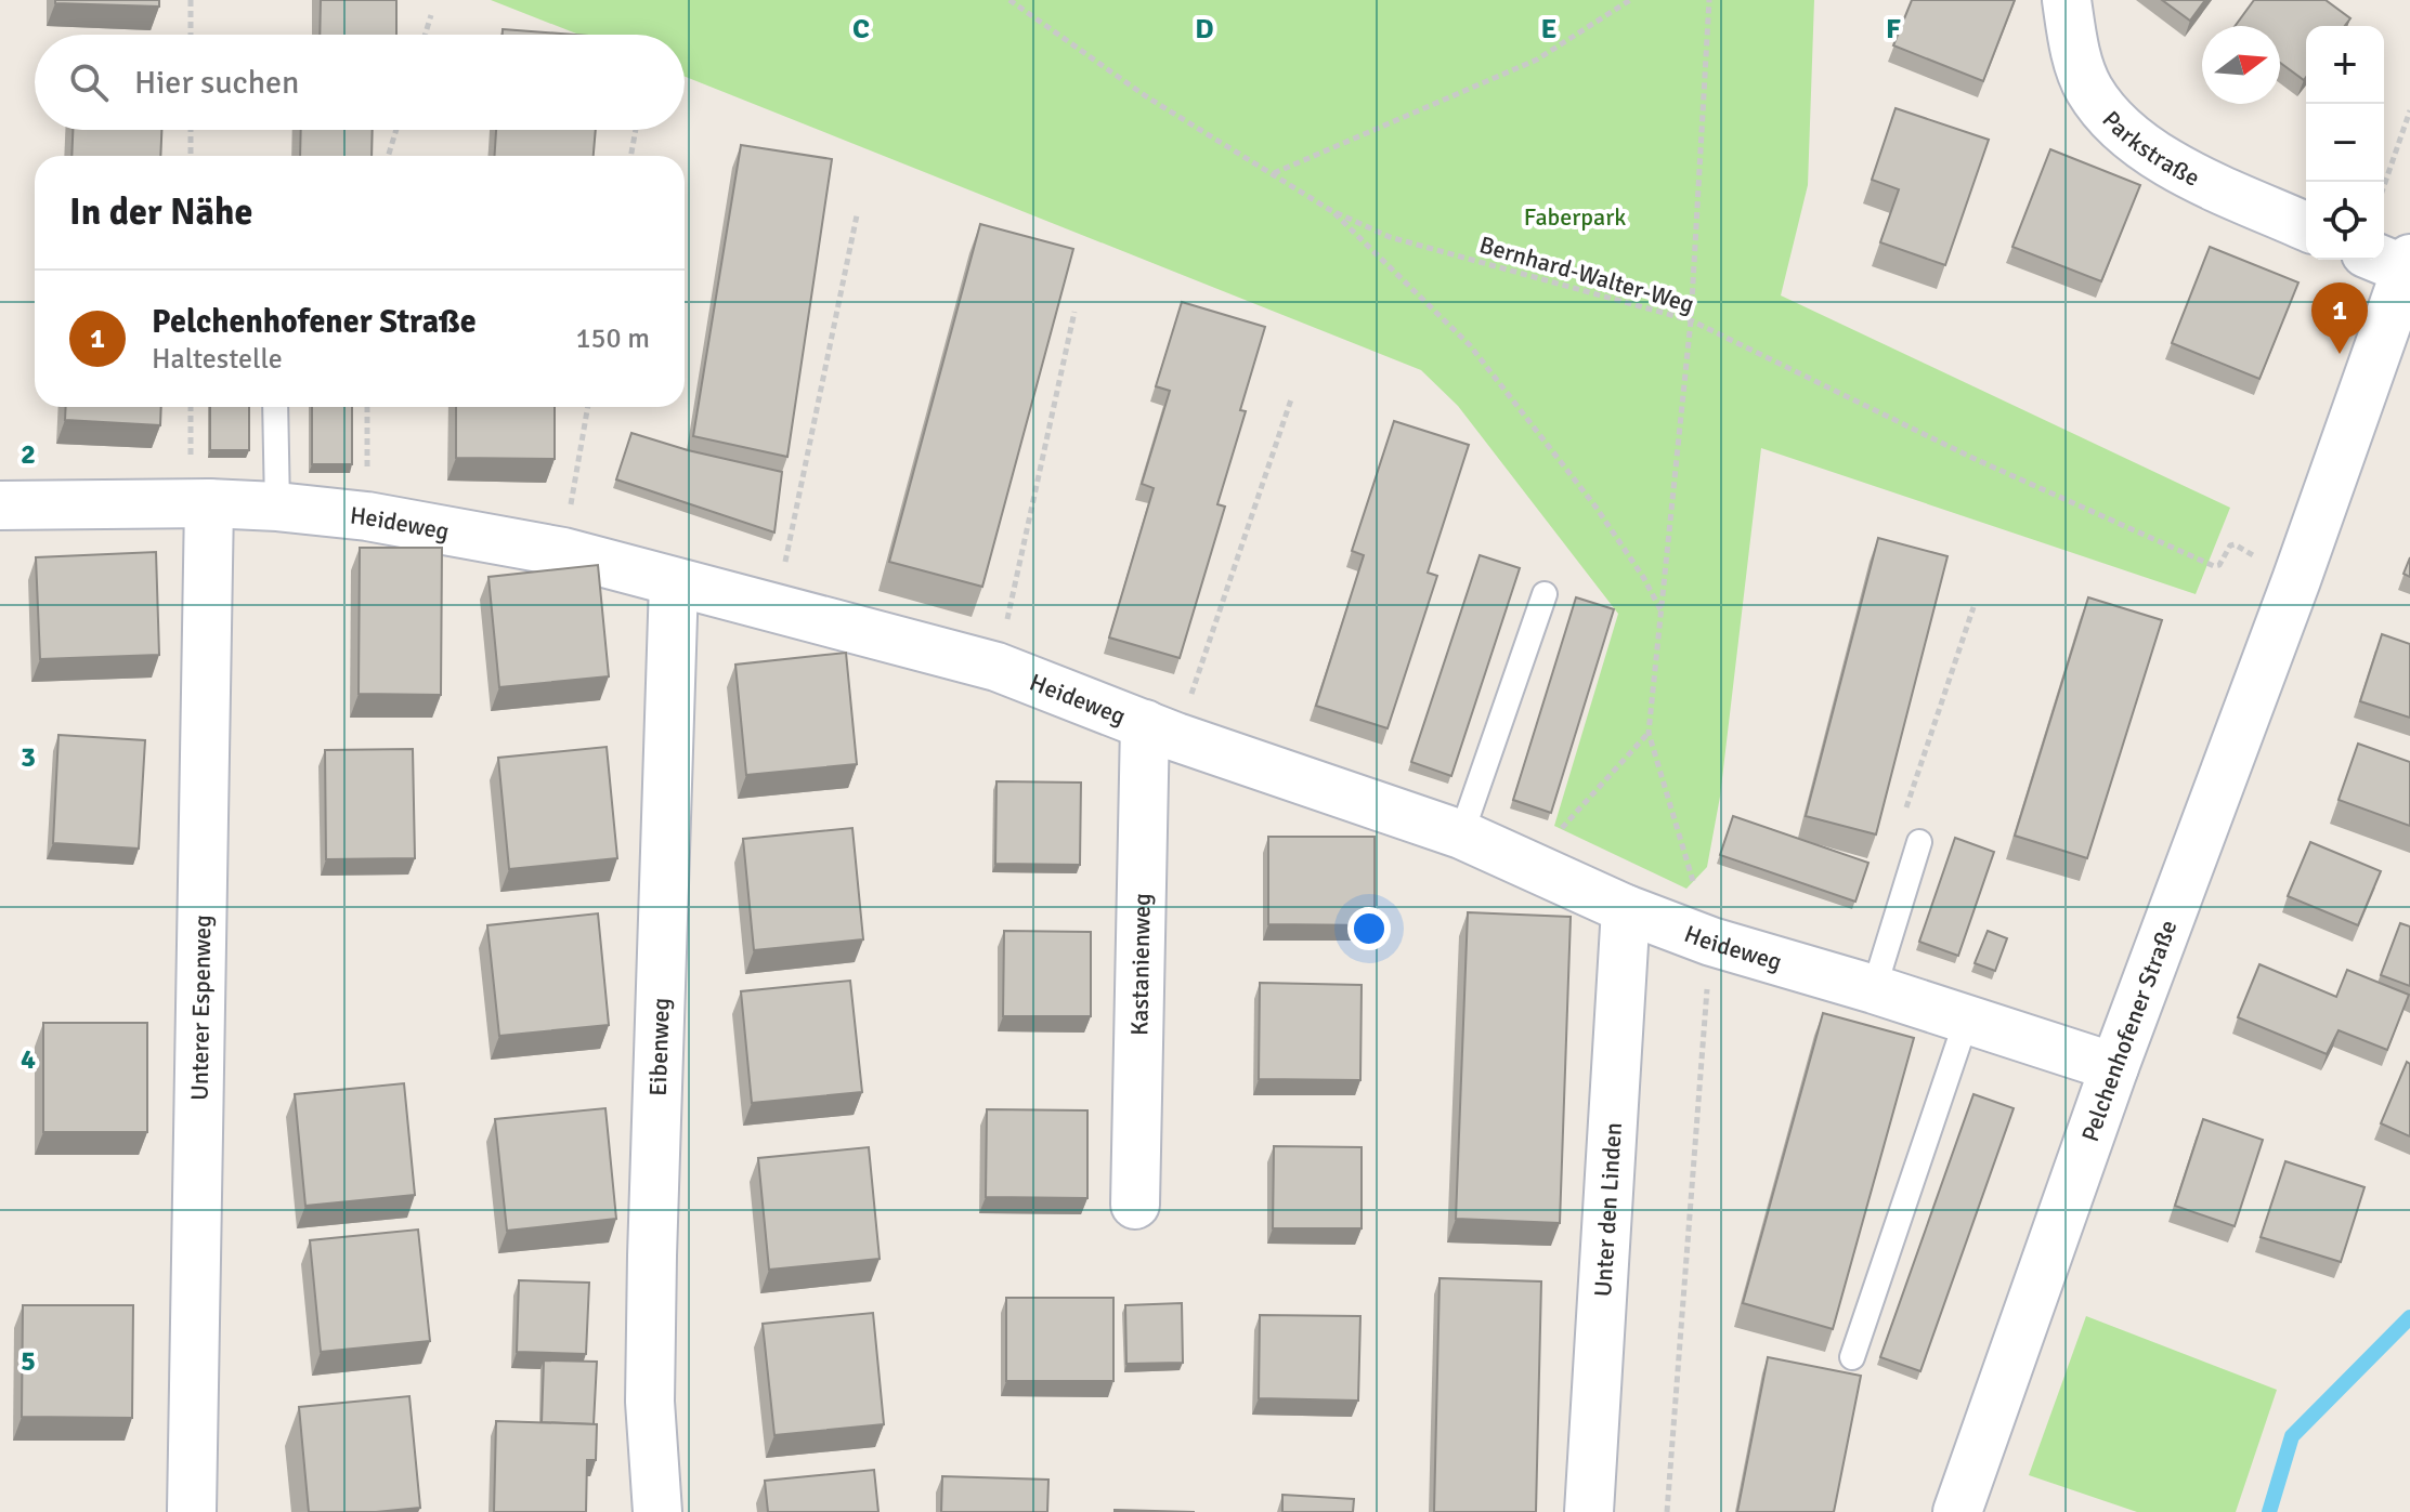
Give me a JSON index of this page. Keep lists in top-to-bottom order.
{
  "streets": {
    "street": [
      "Parkstraße",
      "Heideweg",
      "Kastanienweg",
      "Unterer Espenweg",
      "Pelchenhofener Straße",
      "Eibenweg",
      "Unter den Linden"
    ],
    "path": ["Bernhard-Walter-Weg"]
  },
  "crossings": [
    ["Heideweg", "Kastanienweg"],
    ["Heideweg", "Unterer Espenweg"],
    ["Heideweg", "Pelchenhofener Straße"],
    ["Heideweg", "Eibenweg"],
    ["Heideweg", "Unter den Linden"]
  ],
  "parks": ["Faberpark"],
  "north": "right",
  "page": {
    "map_buttons": ["+", "−"],
    "search": "Hier suchen",
    "heading": "In der Nähe",
    "list": [
      {
        "mark": "1",
        "name": "Pelchenhofener Straße",
        "note": "Haltestelle",
        "value": "150 m"
      }
    ],
    "pins": "1"
  },
  "grid": {
    "columns": [
      "C",
      "D",
      "E",
      "F"
    ],
    "rows": [
      "2",
      "3",
      "4",
      "5"
    ]
  }
}
